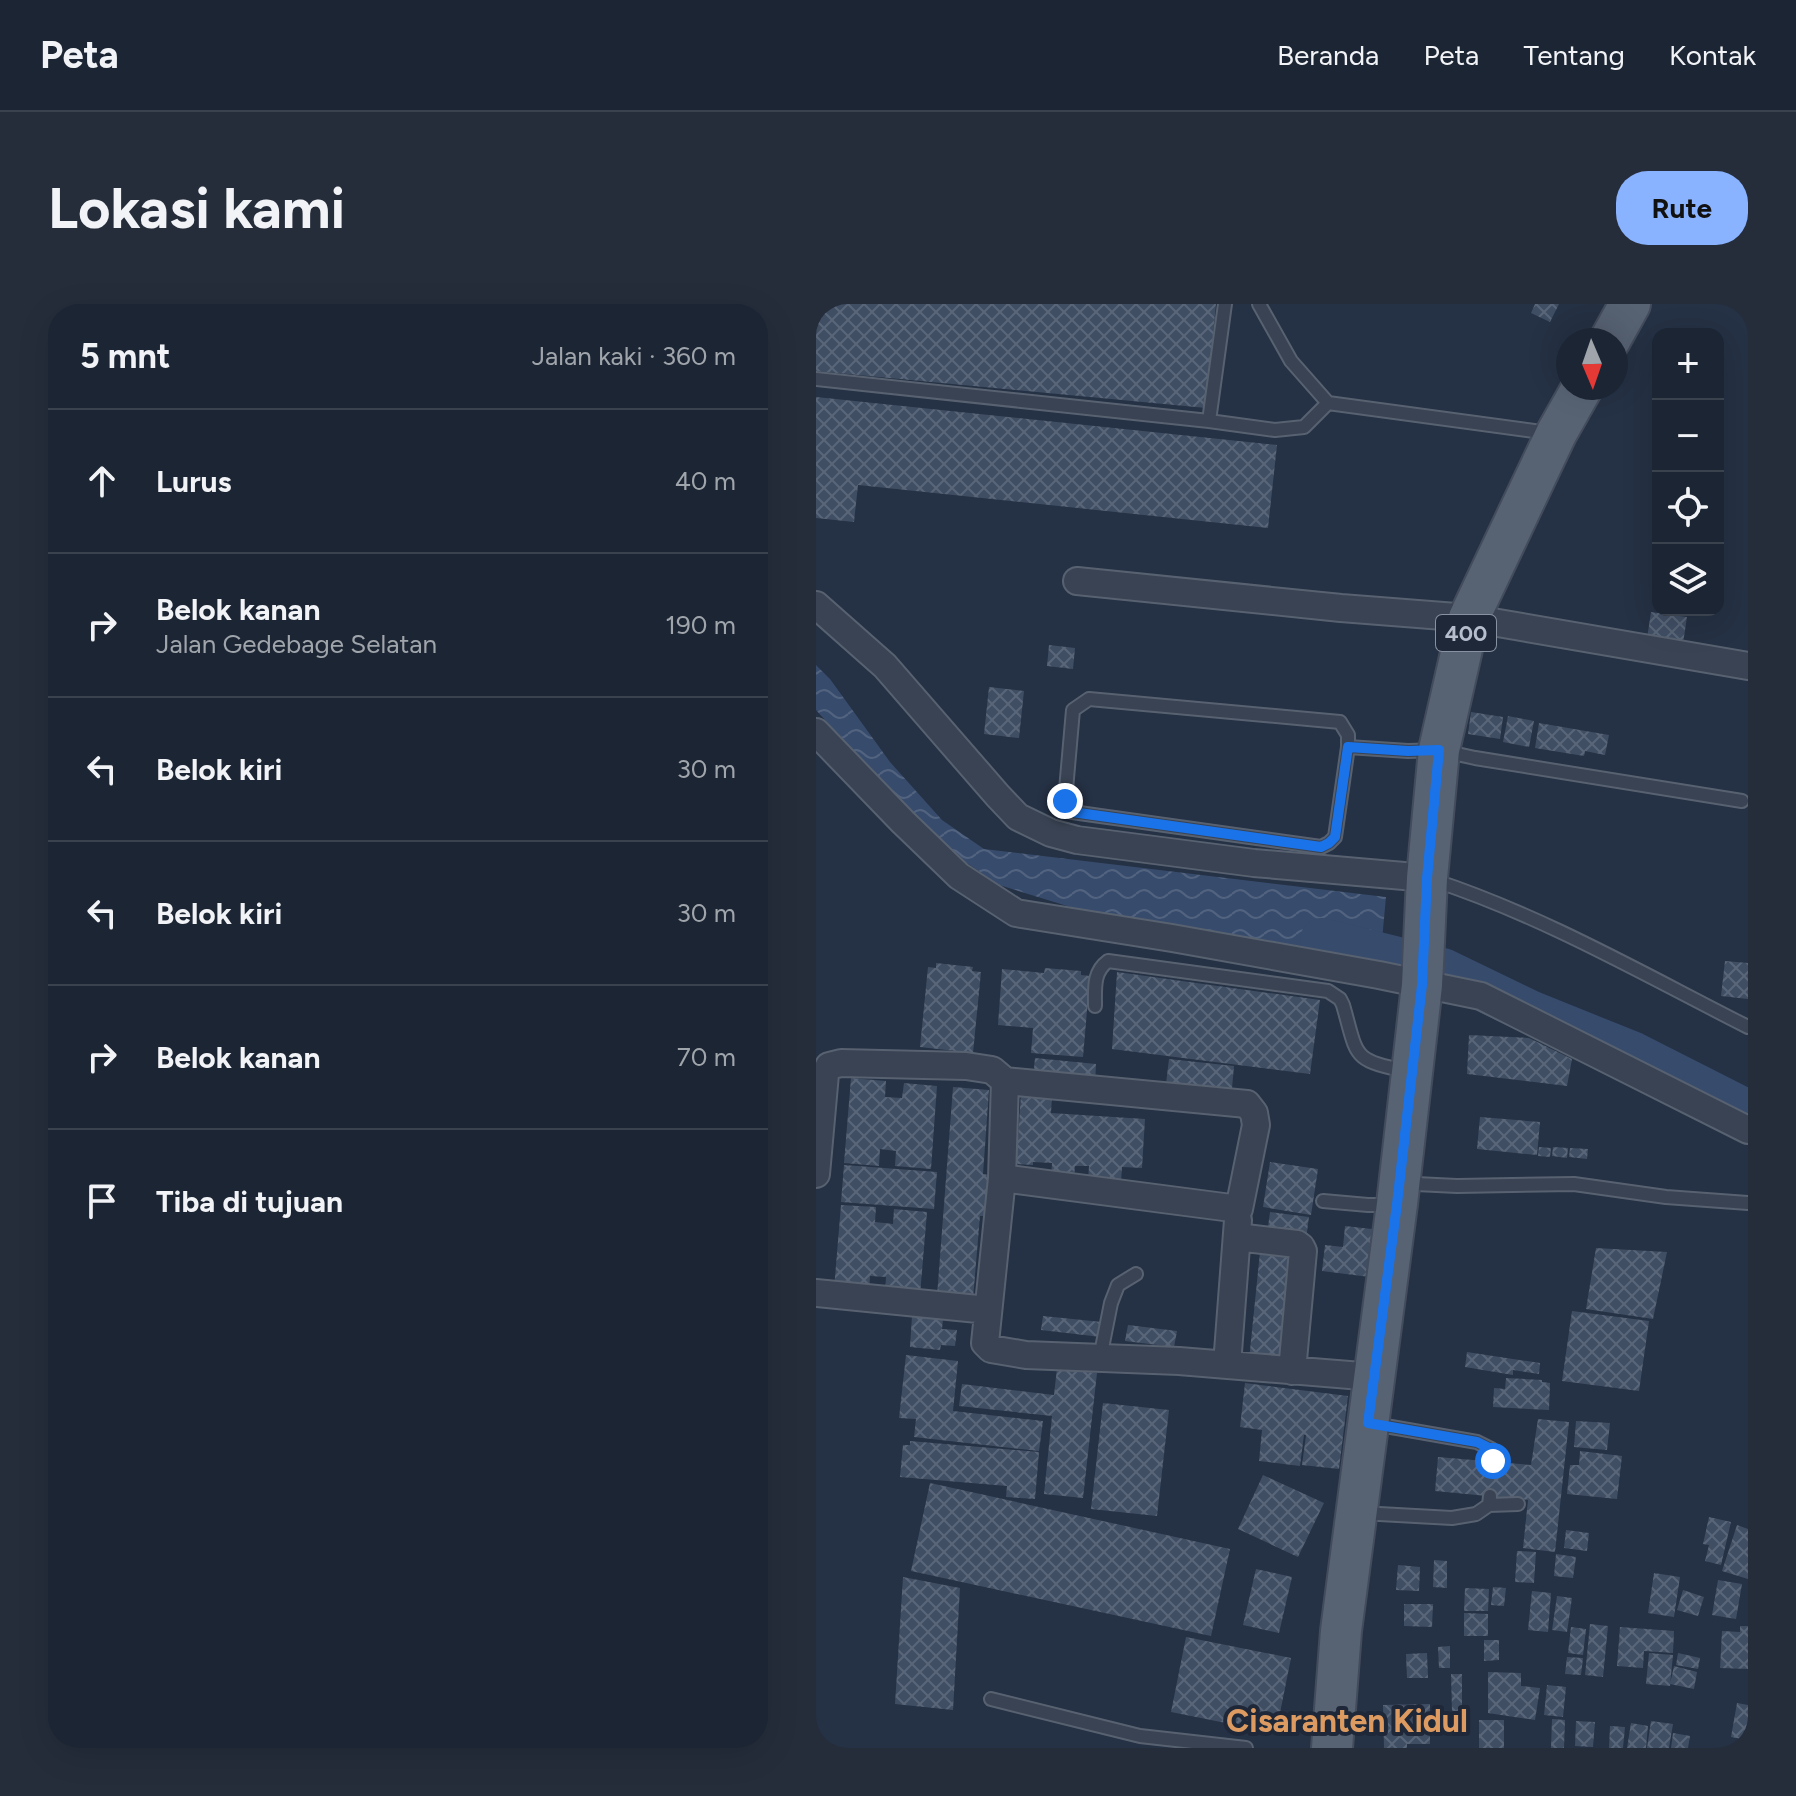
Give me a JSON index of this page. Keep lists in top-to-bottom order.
{
  "streets": {
    "main road": ["400"]
  },
  "districts": ["Cisaranten Kidul"],
  "north": "bottom",
  "page": {
    "header": "Peta",
    "nav": [
      "Beranda",
      "Peta",
      "Tentang",
      "Kontak"
    ],
    "buttons": "Rute",
    "title": "Lokasi kami",
    "heading": ["5 mnt", "Jalan kaki · 360 m"],
    "map_buttons": ["+", "−"],
    "list": [
      ["Lurus", "40 m"],
      ["Belok kanan", "Jalan Gedebage Selatan", "190 m"],
      ["Belok kiri", "30 m"],
      ["Belok kiri", "30 m"],
      ["Belok kanan", "70 m"],
      "Tiba di tujuan"
    ]
  }
}
